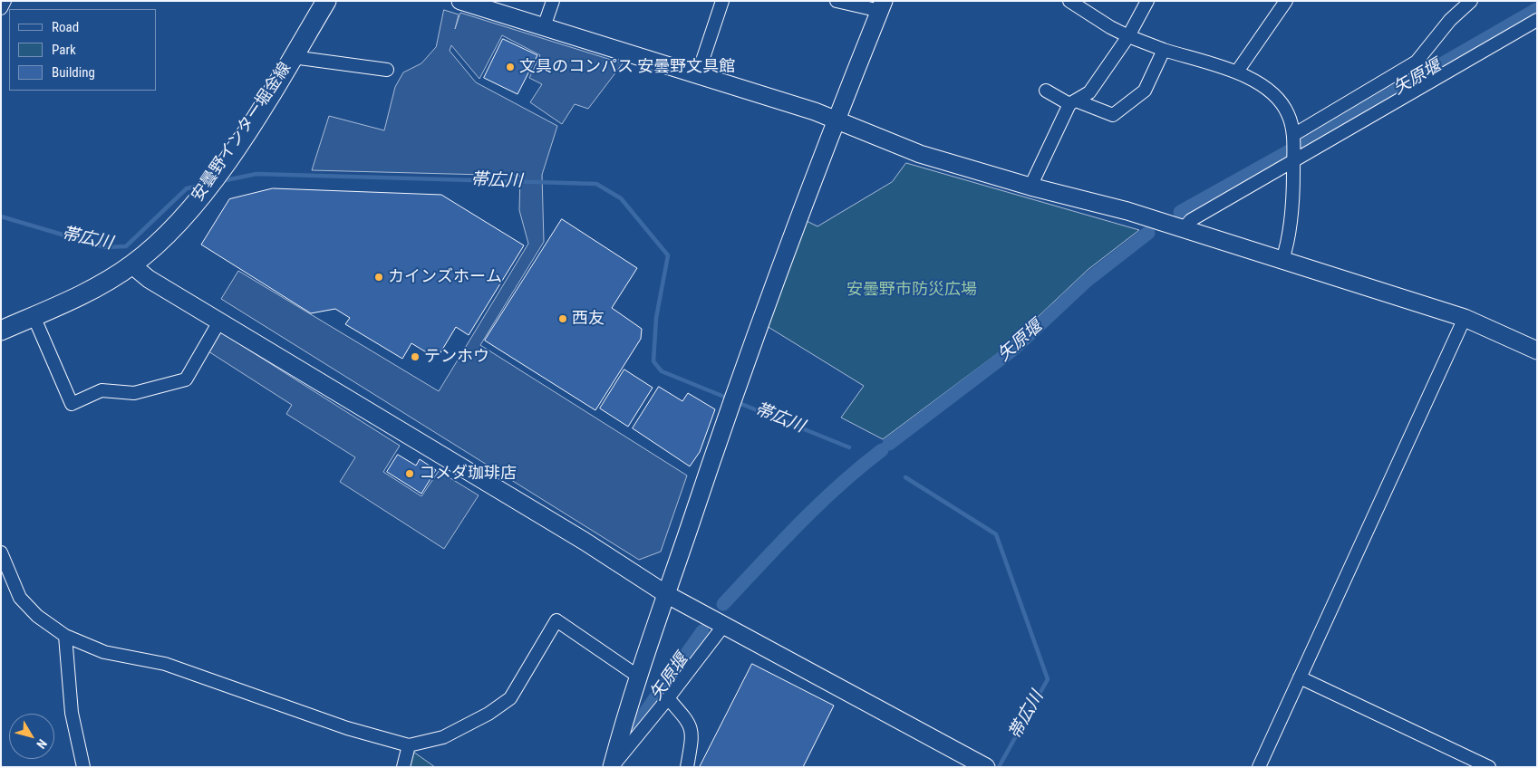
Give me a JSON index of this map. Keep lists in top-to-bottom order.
{
  "streets": {
    "main road": ["安曇野インター堀金線"]
  },
  "water": ["矢原堰", "帯広川"],
  "parks": ["安曇野市防災広場"],
  "places": [
    "文具のコンパス 安曇野文具館",
    "カインズホーム",
    "西友",
    "テンホウ",
    "コメダ珈琲店"
  ],
  "legend": ["Road", "Park", "Building"],
  "north": "bottom right"
}
